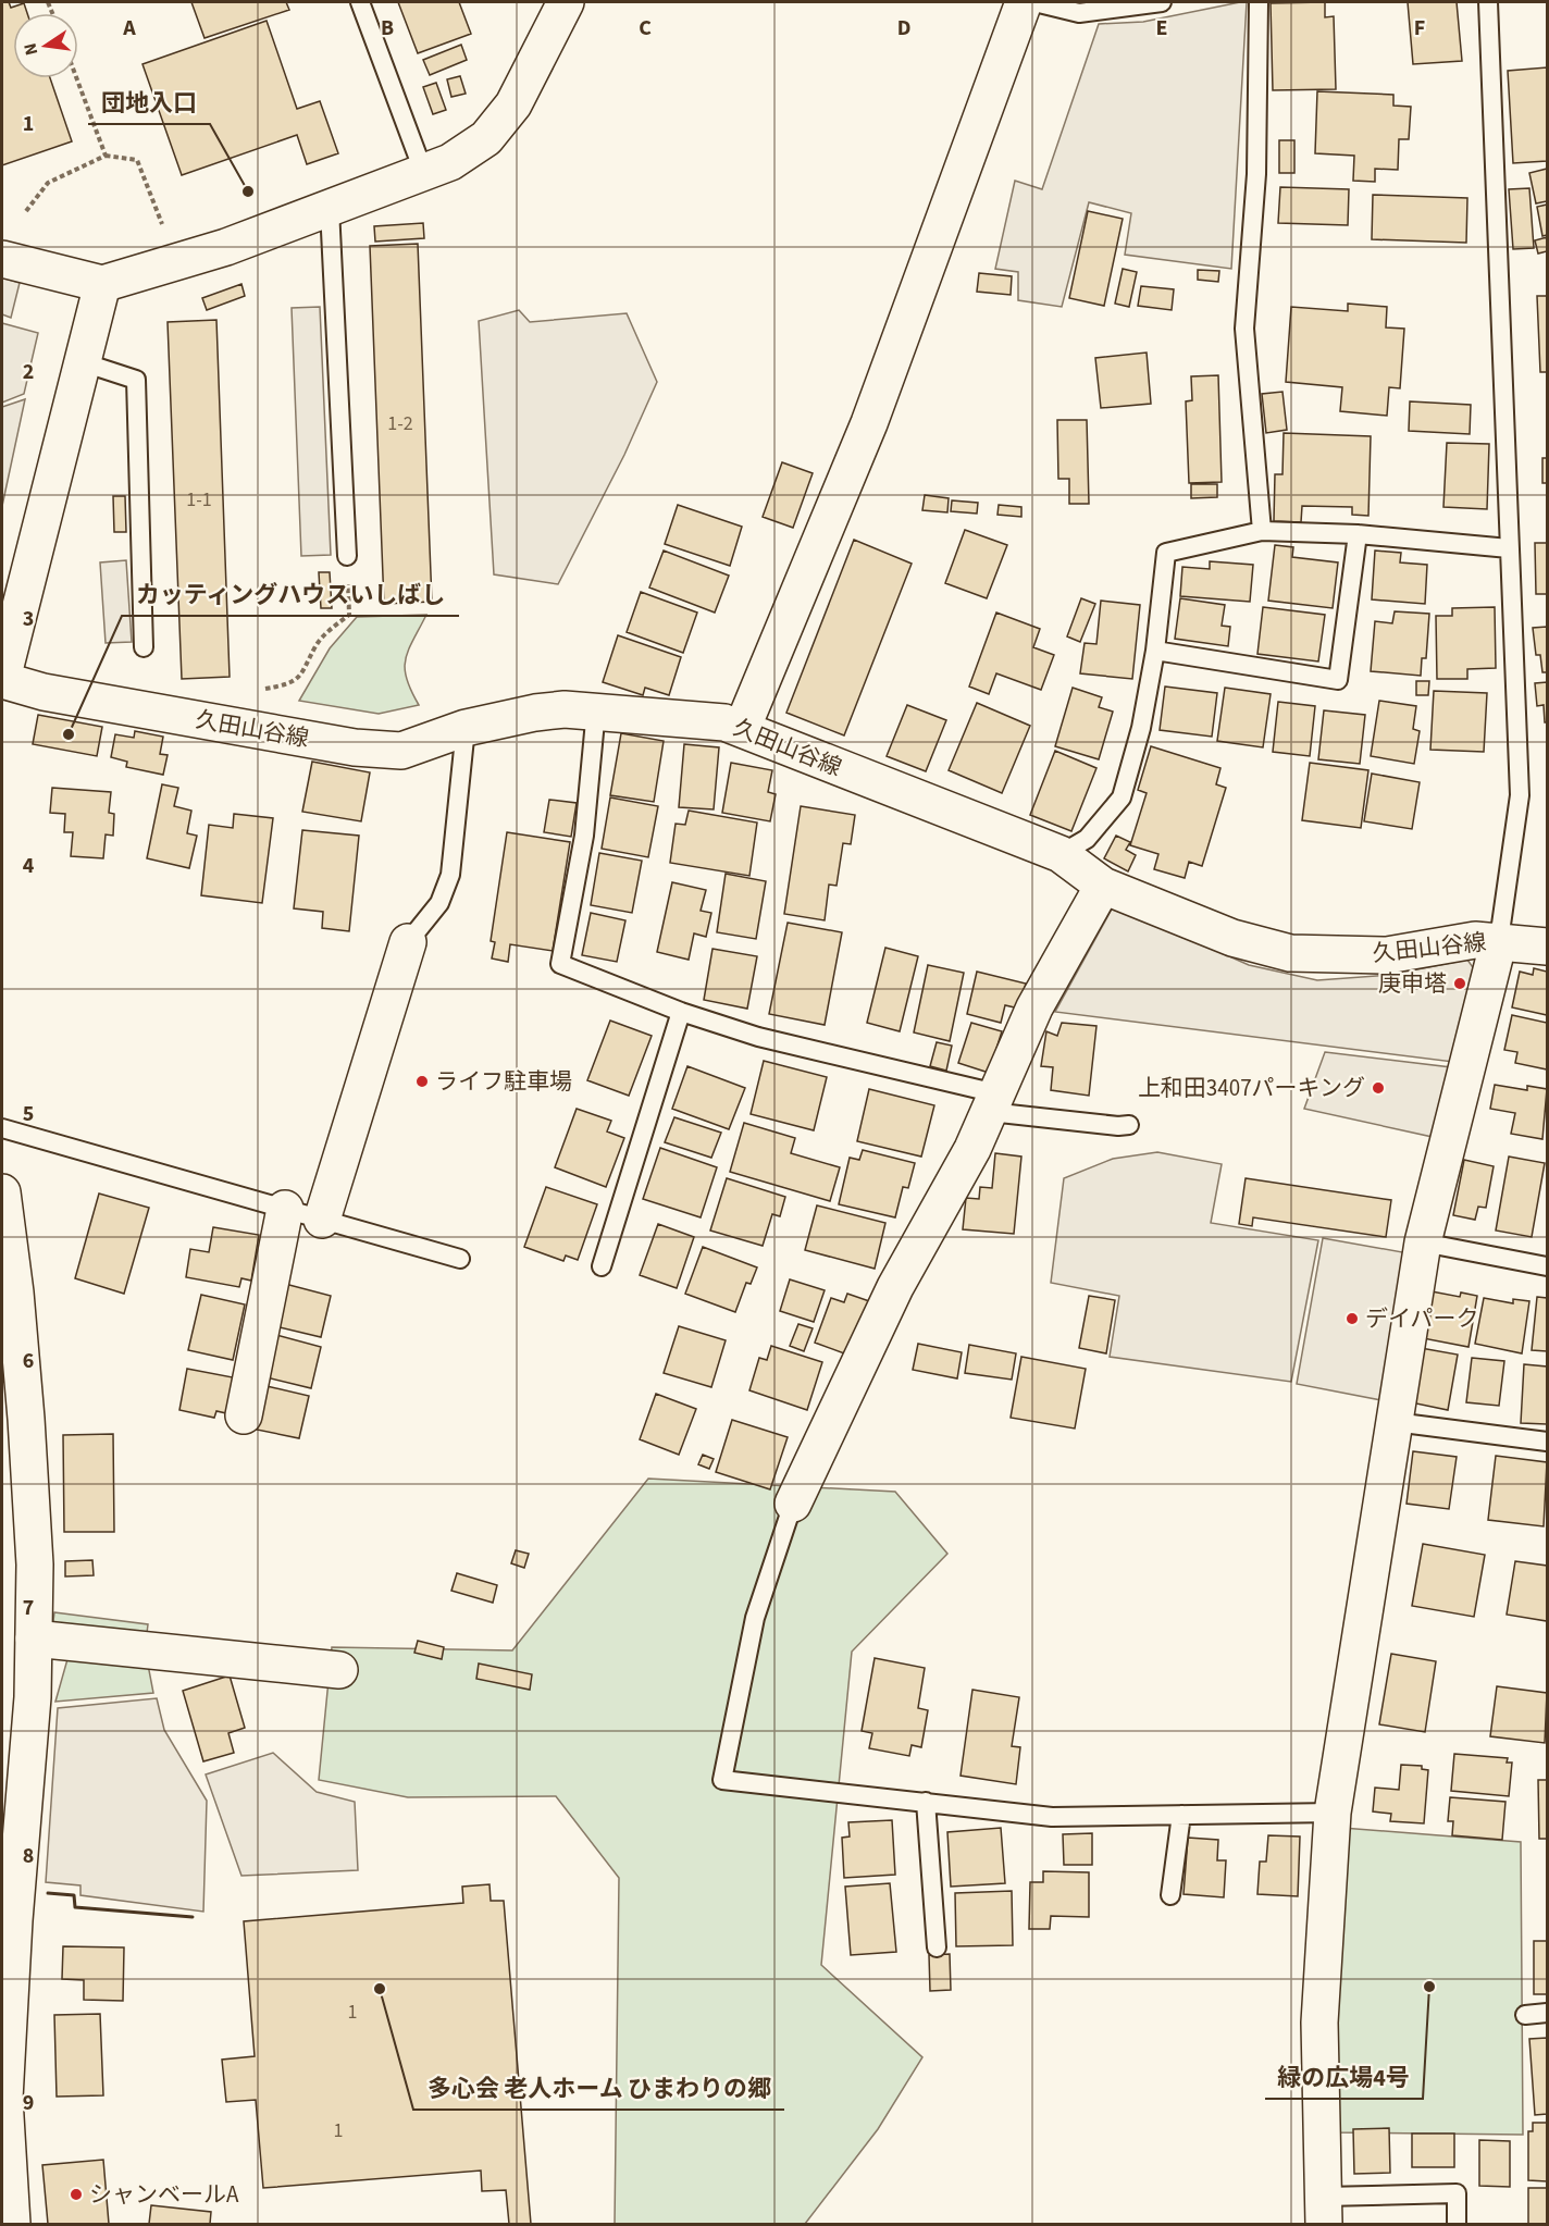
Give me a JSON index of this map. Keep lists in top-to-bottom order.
{
  "streets": {
    "street": ["久田山谷線"]
  },
  "places": [
    "団地入口",
    "カッティングハウスいしばし",
    "庚申塔",
    "ライフ駐車場",
    "上和田3407パーキング",
    "デイパーク",
    "緑の広場4号",
    "多心会 老人ホーム ひまわりの郷",
    "シャンベールA"
  ],
  "house_numbers": [
    "1-2",
    "1-1",
    "1",
    "1"
  ],
  "north": "left",
  "grid": {
    "columns": [
      "A",
      "B",
      "C",
      "D",
      "E",
      "F"
    ],
    "rows": [
      "1",
      "2",
      "3",
      "4",
      "5",
      "6",
      "7",
      "8",
      "9"
    ]
  }
}
